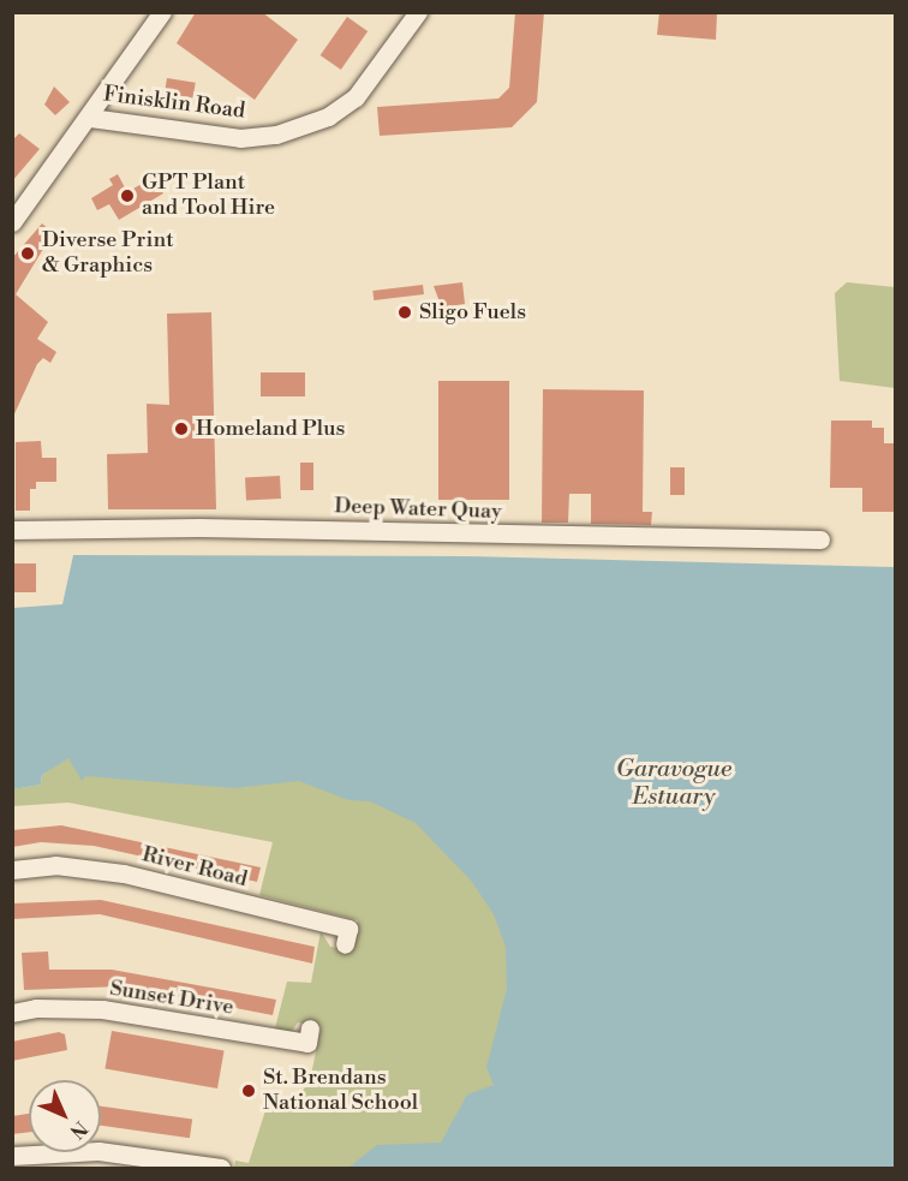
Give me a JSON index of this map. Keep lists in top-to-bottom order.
{
  "streets": {
    "street": [
      "Finisklin Road",
      "Deep Water Quay",
      "River Road",
      "Sunset Drive"
    ]
  },
  "water": ["Garavogue Estuary"],
  "places": [
    "GPT Plant and Tool Hire",
    "Diverse Print & Graphics",
    "Sligo Fuels",
    "Homeland Plus",
    "St. Brendans National School"
  ],
  "north": "bottom right"
}
